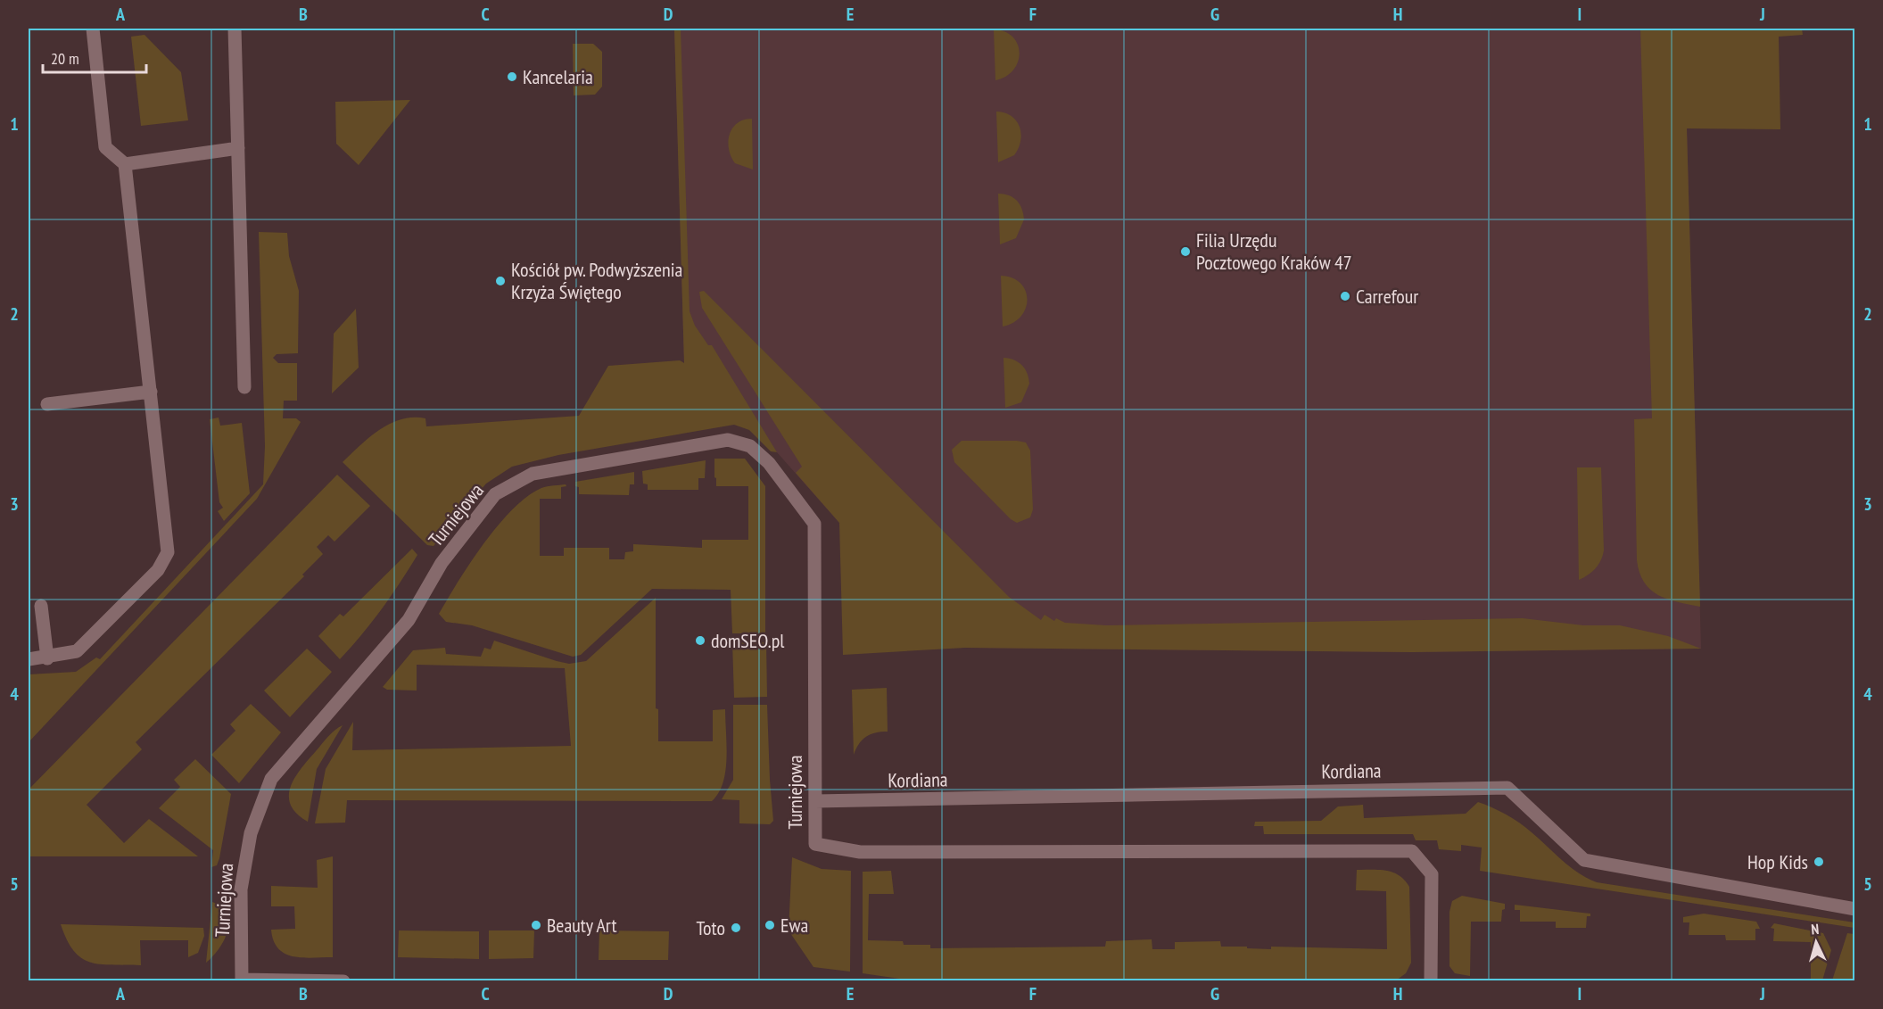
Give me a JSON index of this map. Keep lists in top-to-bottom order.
{
  "streets": {
    "street": ["Turniejowa", "Kordiana"]
  },
  "crossings": [
    ["Turniejowa", "Kordiana"]
  ],
  "places": [
    "Kancelaria",
    "Filia Urzędu Pocztowego Kraków 47",
    "Kościół pw. Podwyższenia Krzyża Świętego",
    "Carrefour",
    "domSEO.pl",
    "Hop Kids",
    "Beauty Art",
    "Ewa",
    "Toto"
  ],
  "scale_bar": "20 m",
  "north": "top",
  "grid": {
    "columns": [
      "A",
      "B",
      "C",
      "D",
      "E",
      "F",
      "G",
      "H",
      "I",
      "J"
    ],
    "rows": [
      "1",
      "2",
      "3",
      "4",
      "5"
    ]
  }
}
